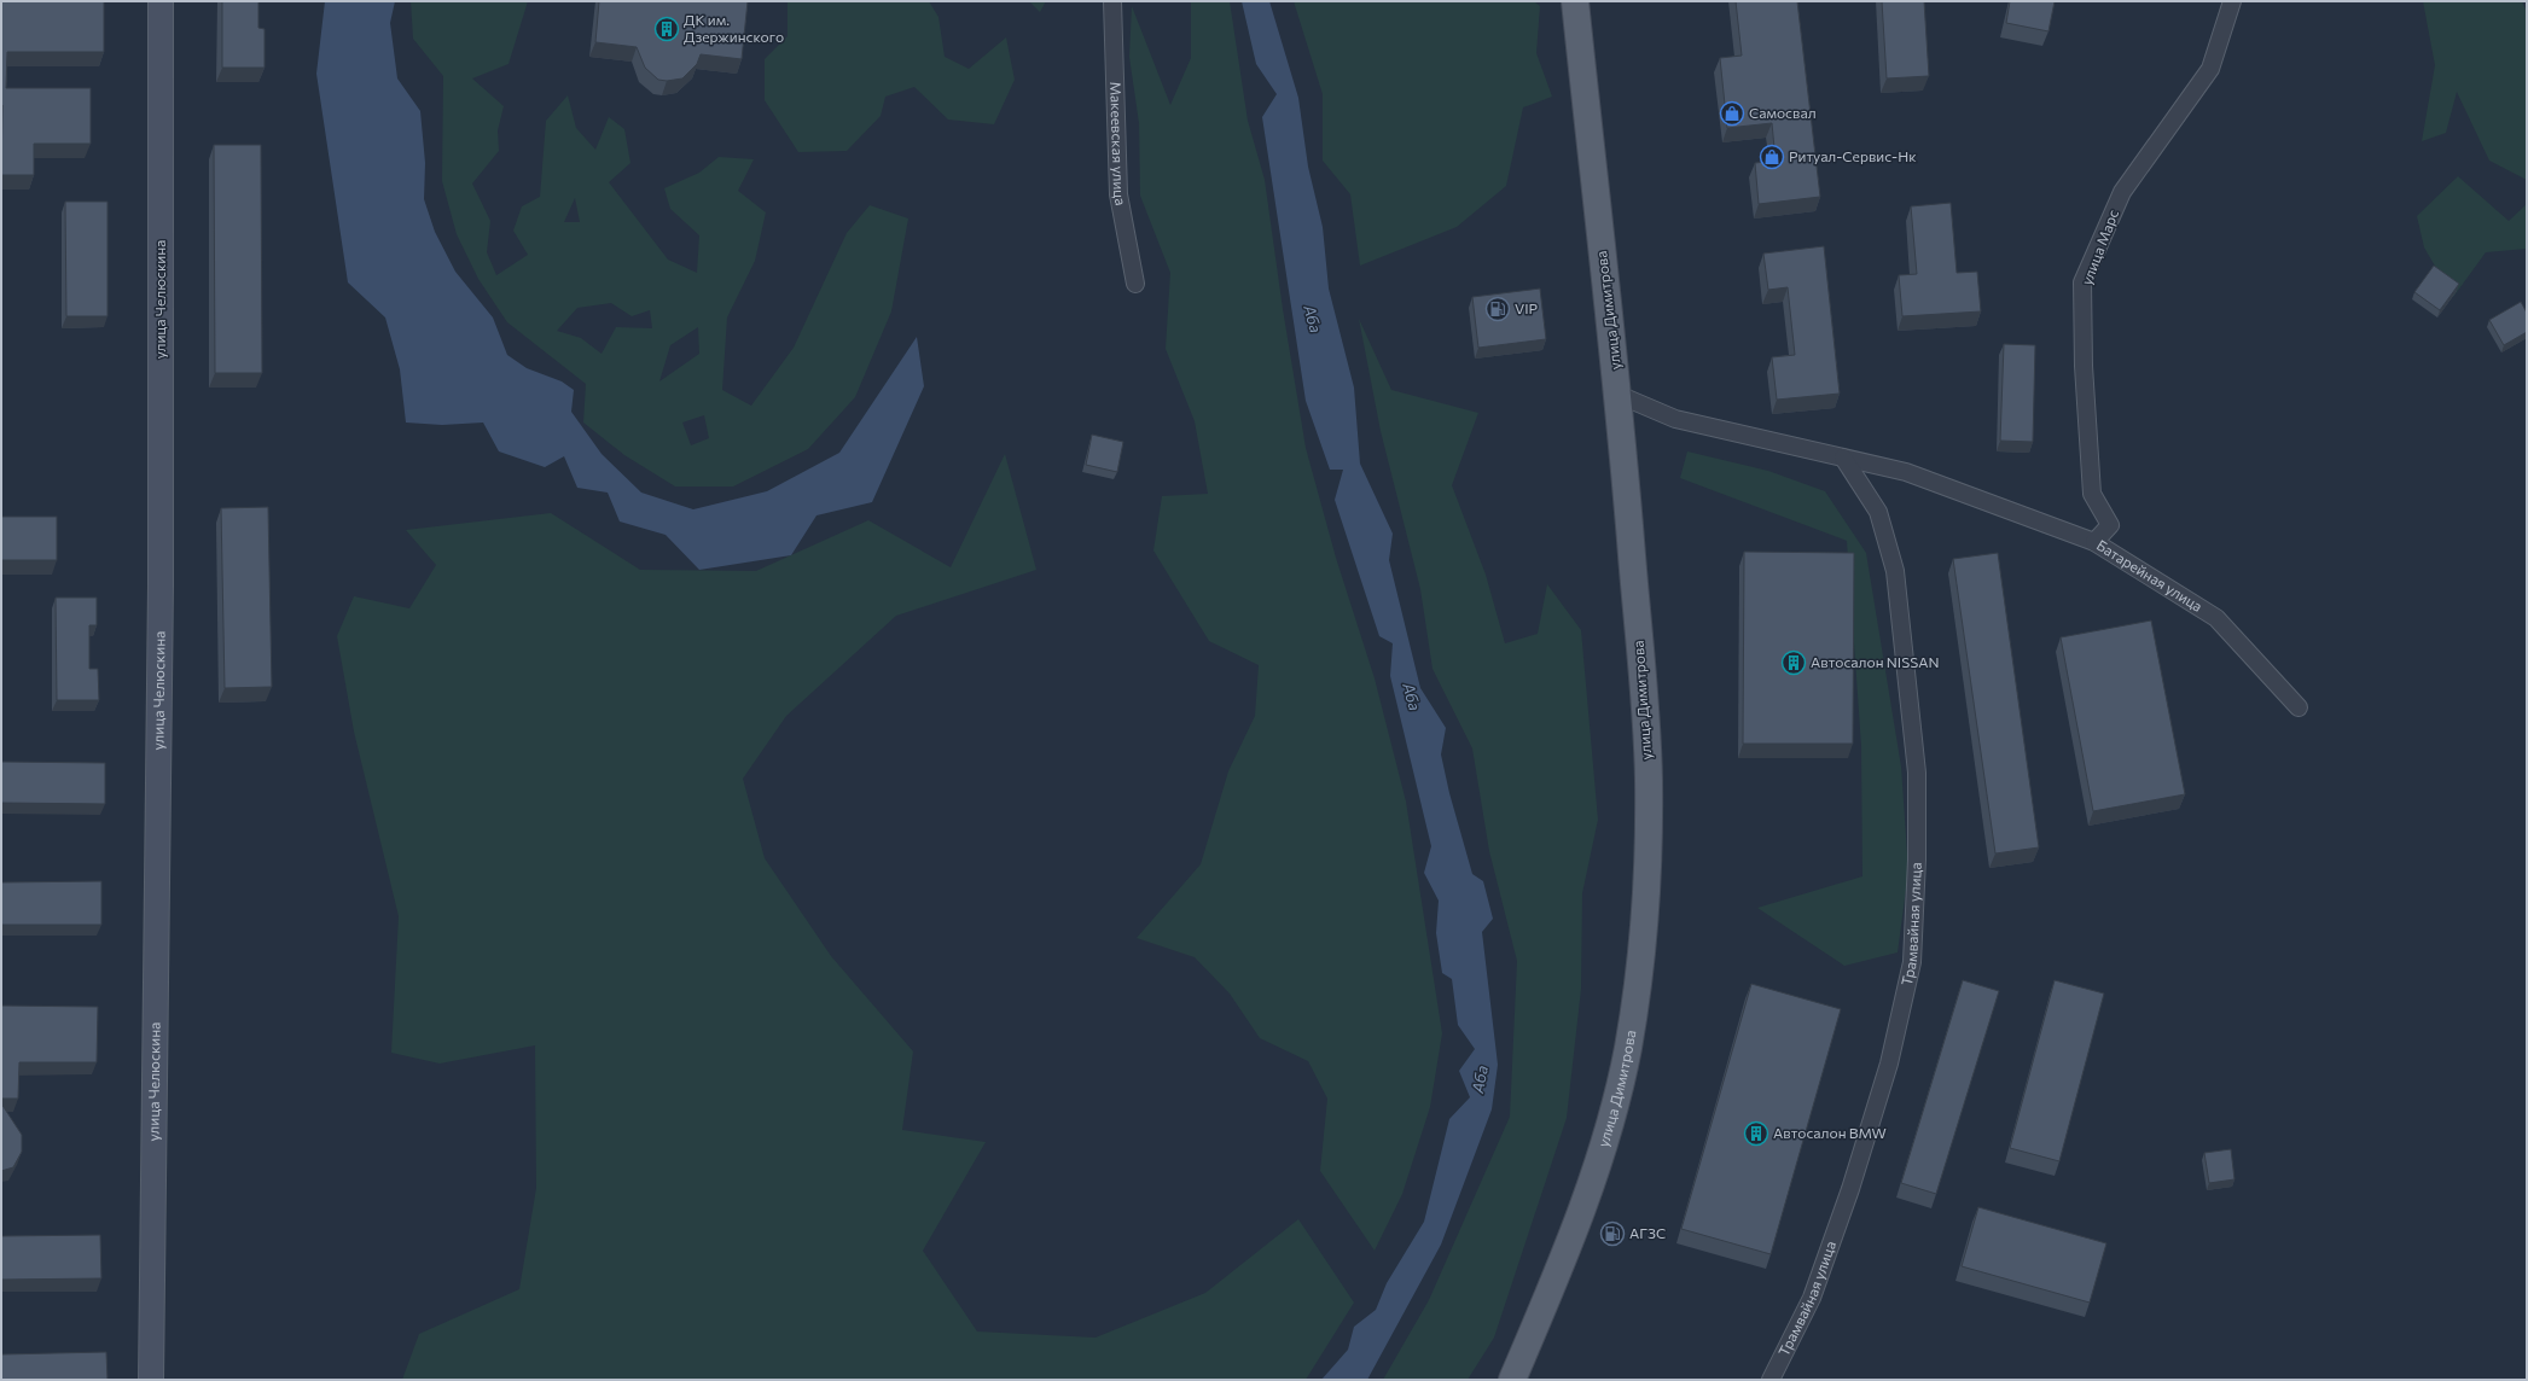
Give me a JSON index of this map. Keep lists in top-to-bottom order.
{
  "streets": {
    "main road": ["улица Димитрова"],
    "street": [
      "Макеевская улица",
      "улица Марс",
      "улица Челюскина",
      "Батарейная улица",
      "Трамвайная улица"
    ]
  },
  "crossings": [
    ["улица Марс", "Батарейная улица"],
    ["улица Димитрова", "Батарейная улица"],
    ["Батарейная улица", "Трамвайная улица"]
  ],
  "water": ["Аба"],
  "places": {
    "building": ["ДК им. Дзержинского", "Автосалон NISSAN", "Автосалон BMW"],
    "shop": ["Самосвал", "Ритуал-Сервис-Нк"],
    "fuel station": ["VIP", "АГЗС"]
  }
}
